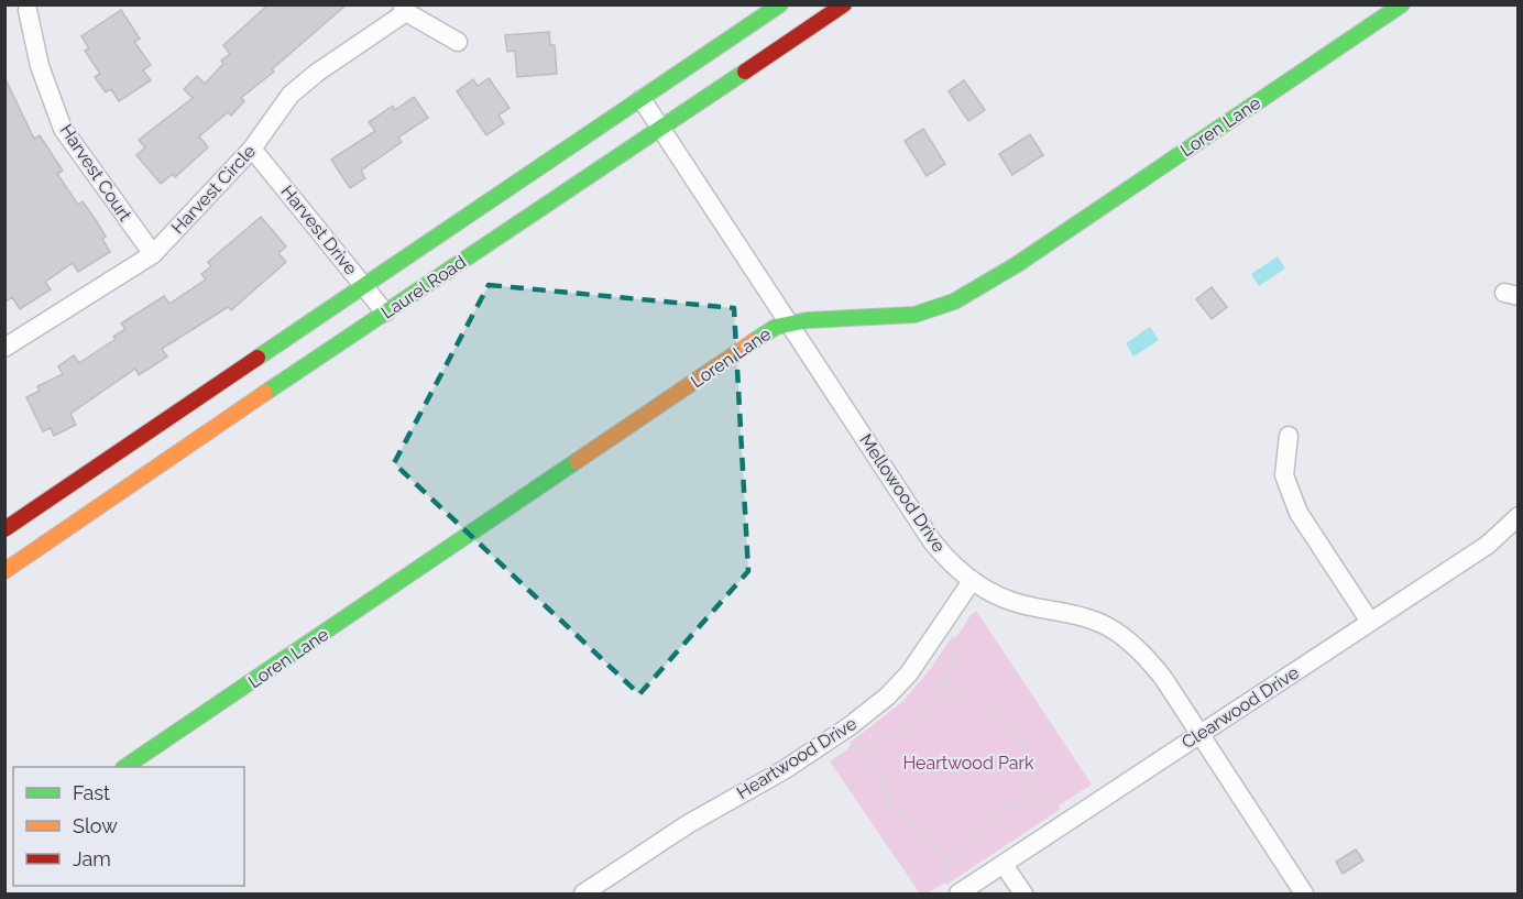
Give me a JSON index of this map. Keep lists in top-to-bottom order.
{
  "streets": {
    "main road": ["Loren Lane", "Laurel Road"],
    "street": [
      "Harvest Court",
      "Harvest Circle",
      "Harvest Drive",
      "Mellowood Drive",
      "Clearwood Drive",
      "Heartwood Drive"
    ]
  },
  "crossings": [
    ["Loren Lane", "Mellowood Drive"],
    ["Harvest Court", "Harvest Circle"],
    ["Harvest Circle", "Harvest Drive"],
    ["Harvest Drive", "Laurel Road"],
    ["Laurel Road", "Mellowood Drive"],
    ["Mellowood Drive", "Clearwood Drive"],
    ["Mellowood Drive", "Heartwood Drive"]
  ],
  "parks": ["Heartwood Park"],
  "legend": ["Fast", "Slow", "Jam"]
}
